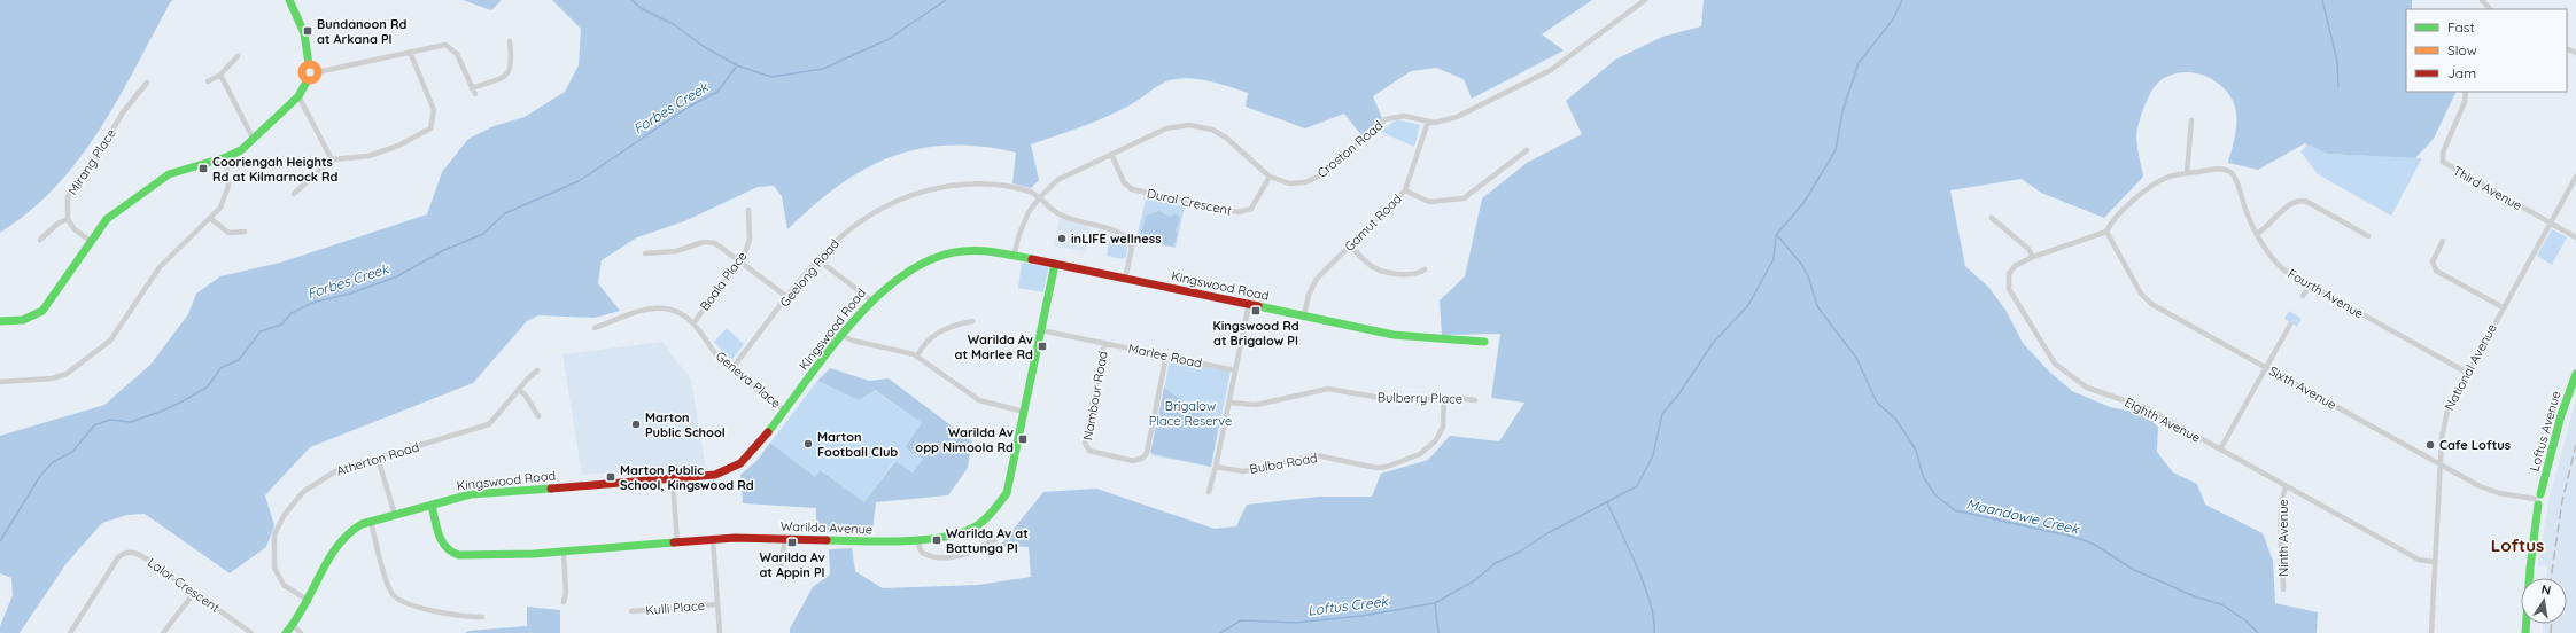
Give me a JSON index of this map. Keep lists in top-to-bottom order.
{
  "streets": {
    "street": [
      "Croston Road",
      "Mirang Place",
      "Third Avenue",
      "Dural Crescent",
      "Gamut Road",
      "Geelong Road",
      "Boala Place",
      "Kingswood Road",
      "Fourth Avenue",
      "Marlee Road",
      "National Avenue",
      "Geneva Place",
      "Sixth Avenue",
      "Nambour Road",
      "Bulberry Place",
      "Eighth Avenue",
      "Loftus Avenue",
      "Atherton Road",
      "Bulba Road",
      "Warilda Avenue",
      "Ninth Avenue",
      "Lalor Crescent",
      "Kulli Place"
    ]
  },
  "crossings": [
    ["Croston Road", "Dural Crescent"],
    ["Croston Road", "Gamut Road"],
    ["Croston Road", "Geelong Road"],
    ["Croston Road", "Kingswood Road"],
    ["Third Avenue", "National Avenue"],
    ["Gamut Road", "Kingswood Road"],
    ["Geelong Road", "Geneva Place"],
    ["Boala Place", "Geneva Place"],
    ["Kingswood Road", "Geneva Place"],
    ["Kingswood Road", "Atherton Road"],
    ["Kingswood Road", "Warilda Avenue"],
    ["Fourth Avenue", "National Avenue"],
    ["Marlee Road", "Nambour Road"],
    ["Marlee Road", "Warilda Avenue"],
    ["National Avenue", "Sixth Avenue"],
    ["National Avenue", "Eighth Avenue"],
    ["Sixth Avenue", "Eighth Avenue"],
    ["Sixth Avenue", "Loftus Avenue"],
    ["Bulberry Place", "Bulba Road"],
    ["Eighth Avenue", "Ninth Avenue"]
  ],
  "districts": ["Loftus"],
  "water": ["Forbes Creek", "Maandowie Creek", "Loftus Creek"],
  "parks": ["Brigalow Place Reserve"],
  "places": {
    "transit": [
      "Bundanoon Rd at Arkana Pl",
      "Cooriengah Heights Rd at Kilmarnock Rd",
      "Kingswood Rd at Brigalow Pl",
      "Warilda Av at Marlee Rd",
      "Warilda Av opp Nimoola Rd",
      "Marton Public School, Kingswood Rd",
      "Warilda Av at Battunga Pl",
      "Warilda Av at Appin Pl"
    ],
    "other": [
      "inLIFE wellness",
      "Marton Public School",
      "Marton Football Club",
      "Cafe Loftus"
    ]
  },
  "legend": ["Fast", "Slow", "Jam"],
  "north": "top"
}
